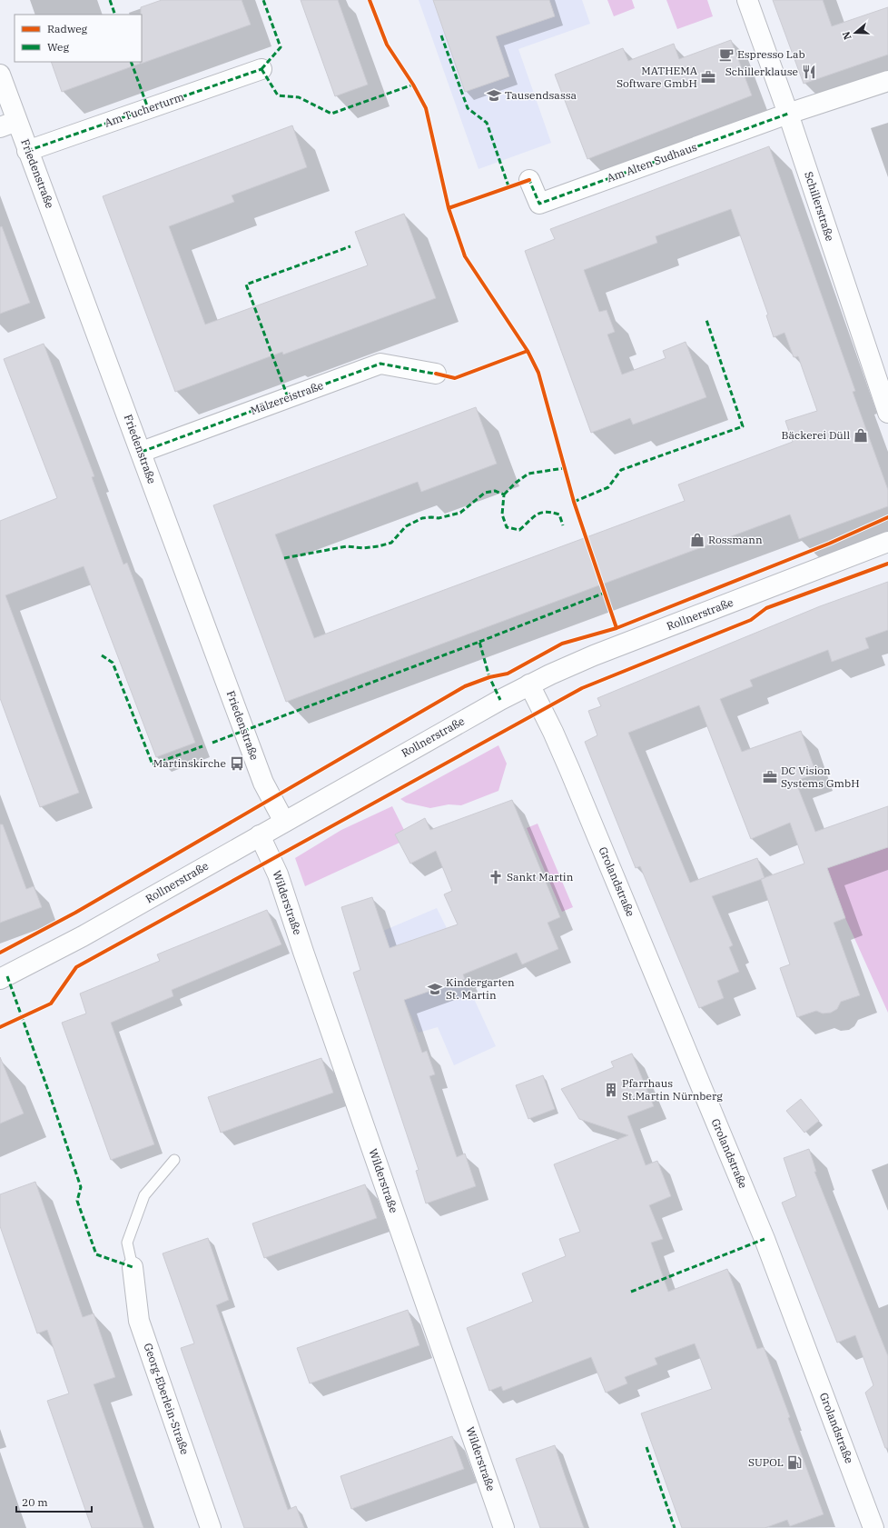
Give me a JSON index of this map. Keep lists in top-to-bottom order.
{
  "streets": {
    "street": [
      "Am Tucherturm",
      "Am Alten Sudhaus",
      "Friedenstraße",
      "Schillerstraße",
      "Mälzereistraße",
      "Rollnerstraße",
      "Grolandstraße",
      "Wilderstraße",
      "Georg-Eberlein-Straße"
    ]
  },
  "crossings": [
    ["Am Tucherturm", "Friedenstraße"],
    ["Am Alten Sudhaus", "Schillerstraße"],
    ["Friedenstraße", "Mälzereistraße"],
    ["Friedenstraße", "Rollnerstraße"],
    ["Rollnerstraße", "Grolandstraße"],
    ["Rollnerstraße", "Wilderstraße"]
  ],
  "places": {
    "cafe": ["Espresso Lab"],
    "restaurant": ["Schillerklause"],
    "office": ["MATHEMA Software GmbH", "DC Vision Systems GmbH"],
    "school or university": ["Tausendsassa", "Kindergarten St. Martin"],
    "shop": ["Bäckerei Düll", "Rossmann"],
    "bus stop": ["Martinskirche"],
    "church": ["Sankt Martin"],
    "building": ["Pfarrhaus St.Martin Nürnberg"],
    "fuel station": ["SUPOL"]
  },
  "legend": ["Radweg", "Weg"],
  "scale_bar": "20 m",
  "north": "left"
}
